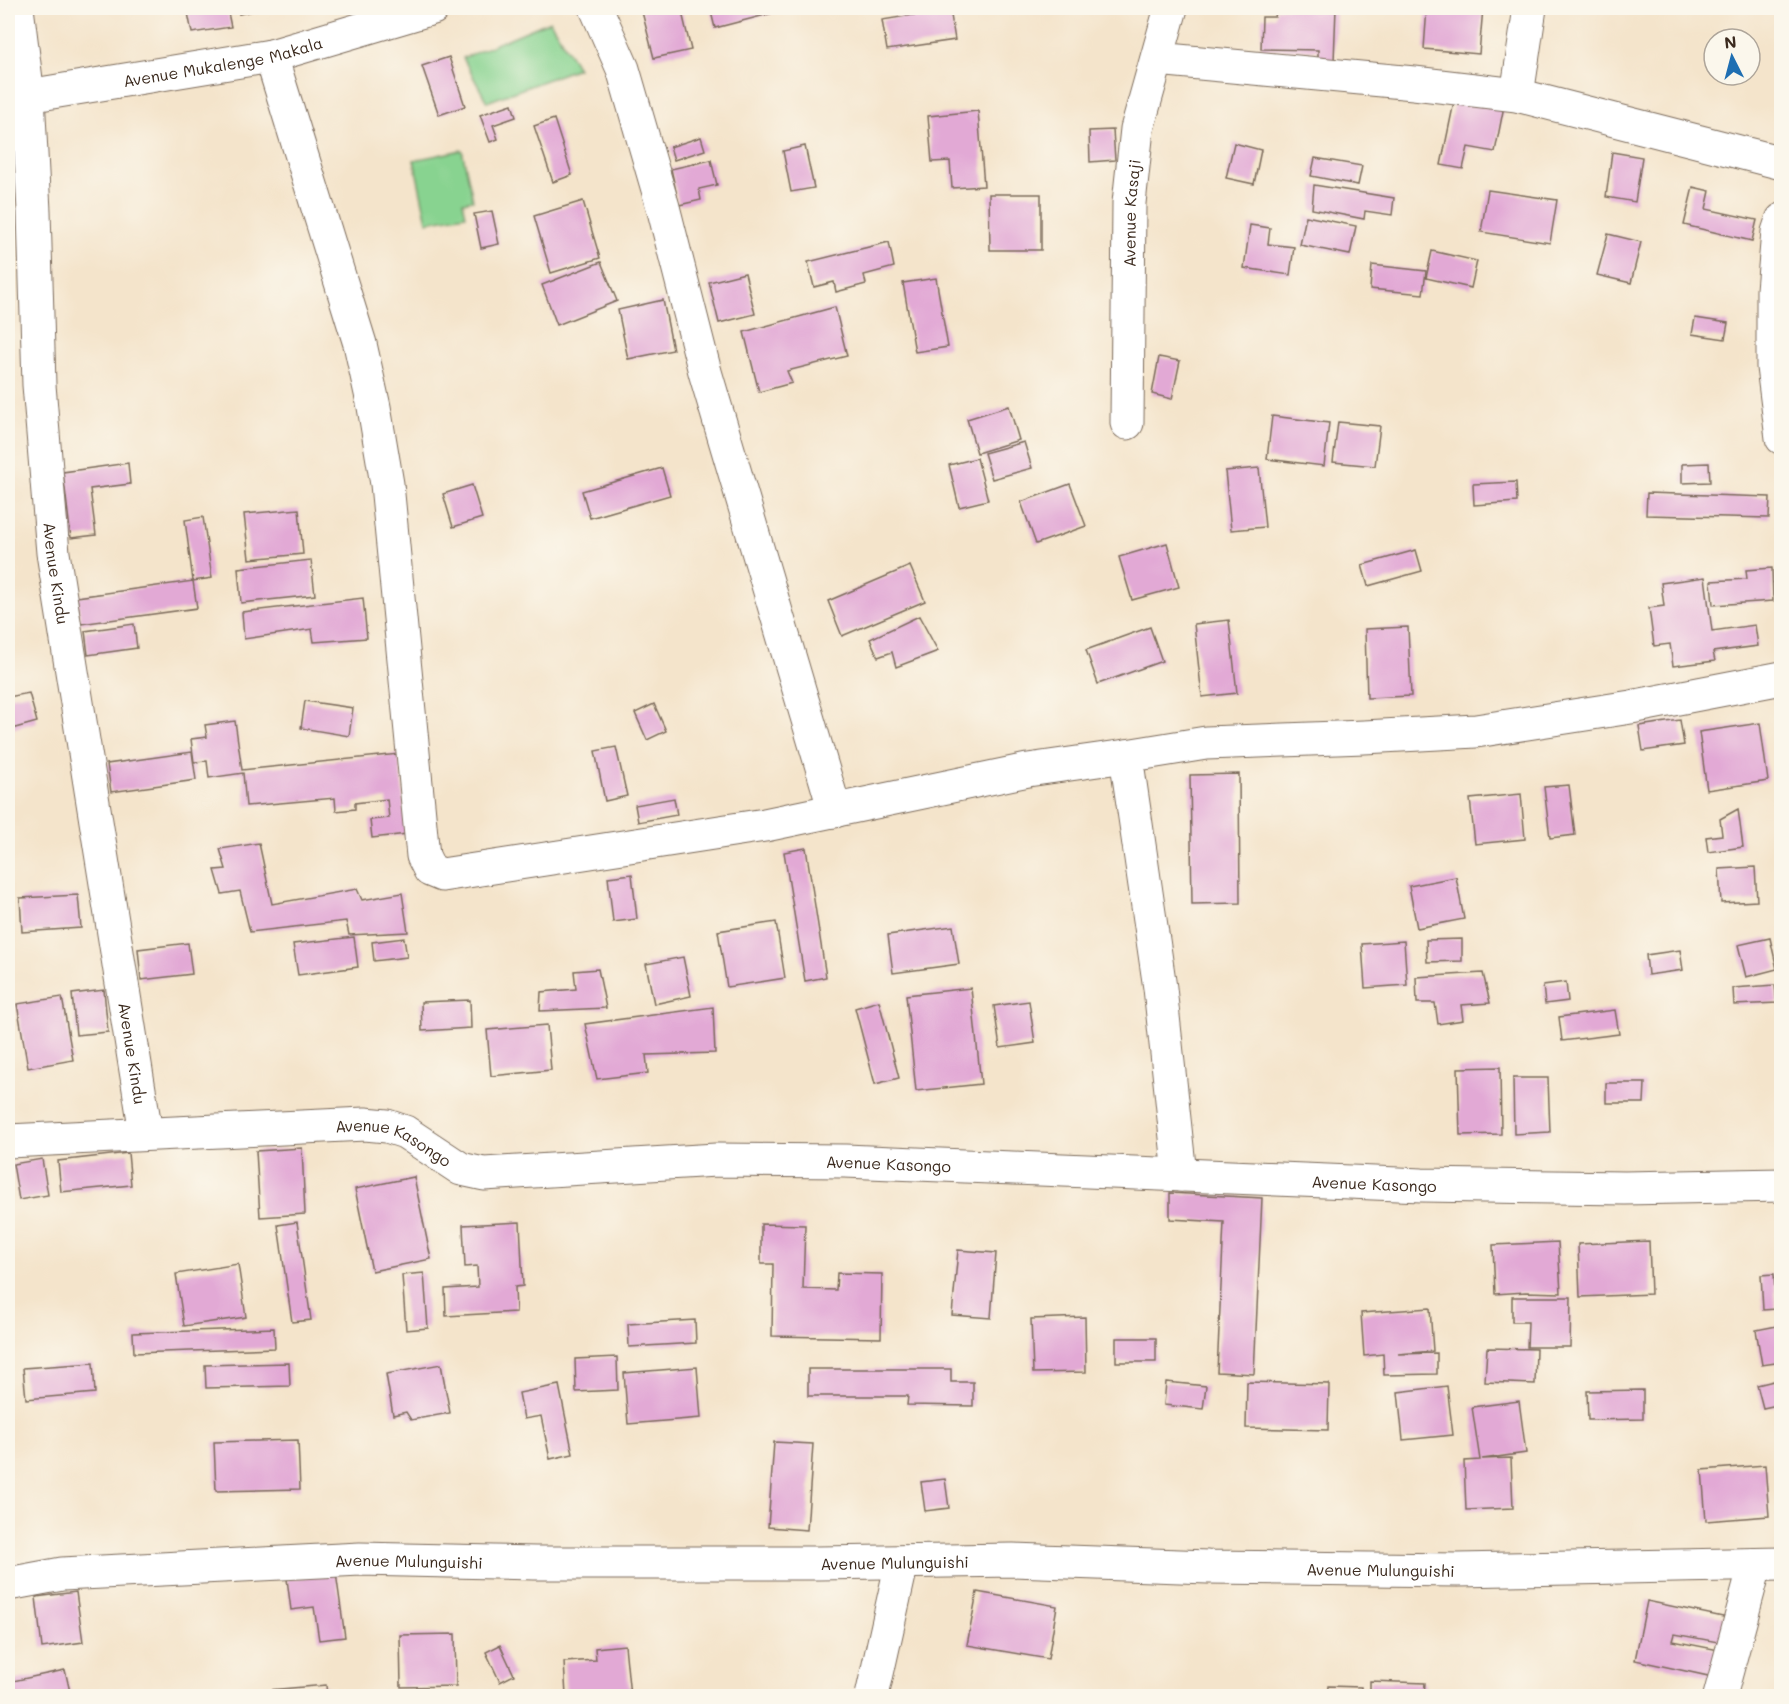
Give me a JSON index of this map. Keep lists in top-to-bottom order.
{
  "streets": {
    "street": [
      "Avenue Mukalenge Makala",
      "Avenue Kasaji",
      "Avenue Kindu",
      "Avenue Kasongo",
      "Avenue Mulunguishi"
    ]
  },
  "crossings": [
    ["Avenue Mukalenge Makala", "Avenue Kindu"],
    ["Avenue Kindu", "Avenue Kasongo"]
  ],
  "north": "top"
}
